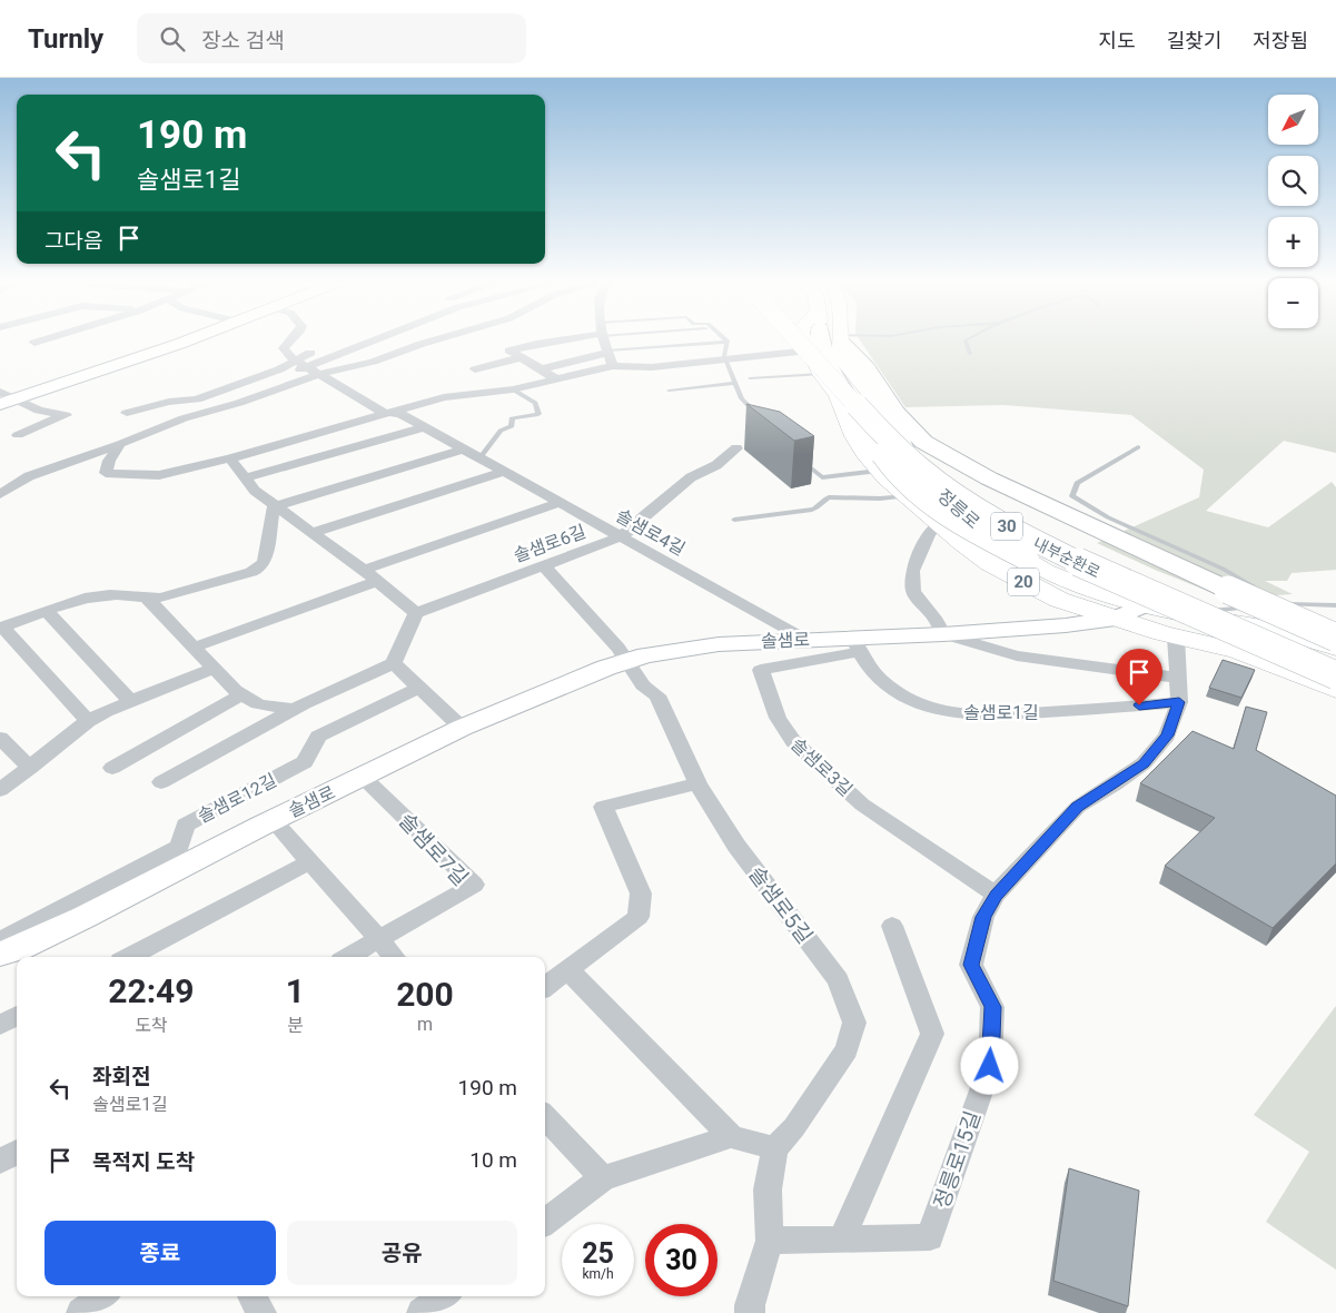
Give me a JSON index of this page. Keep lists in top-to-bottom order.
{
  "streets": {
    "highway": ["30", "내부순환로"],
    "main road": ["정릉로", "20", "솔샘로"],
    "street": [
      "솔샘로4길",
      "솔샘로6길",
      "솔샘로1길",
      "솔샘로3길",
      "솔샘로12길",
      "솔샘로7길",
      "솔샘로5길",
      "정릉로15길"
    ]
  },
  "crossings": [
    ["정릉로", "솔샘로"],
    ["정릉로", "정릉로15길"],
    ["솔샘로4길", "솔샘로6길"],
    ["솔샘로4길", "솔샘로"],
    ["솔샘로", "솔샘로1길"],
    ["솔샘로", "솔샘로3길"],
    ["솔샘로", "솔샘로12길"],
    ["솔샘로", "솔샘로7길"],
    ["솔샘로", "솔샘로5길"],
    ["솔샘로1길", "솔샘로3길"],
    ["솔샘로1길", "정릉로15길"],
    ["솔샘로3길", "정릉로15길"]
  ],
  "north": "bottom left",
  "page": {
    "header": "Turnly",
    "search": "장소 검색",
    "nav": ["지도", "길찾기", "저장됨"],
    "map_buttons": ["+", "−"],
    "turn": ["190 m", "솔샘로1길"],
    "then": "그다음",
    "eta": [
      "22:49",
      "도착",
      "1",
      "분",
      "200",
      "m"
    ],
    "list": [
      {
        "name": "좌회전",
        "note": "솔샘로1길",
        "value": "190 m"
      },
      {
        "name": "목적지 도착",
        "value": "10 m"
      }
    ],
    "buttons": ["종료", "공유"],
    "speed": "25 km/h",
    "limit": "30"
  }
}
